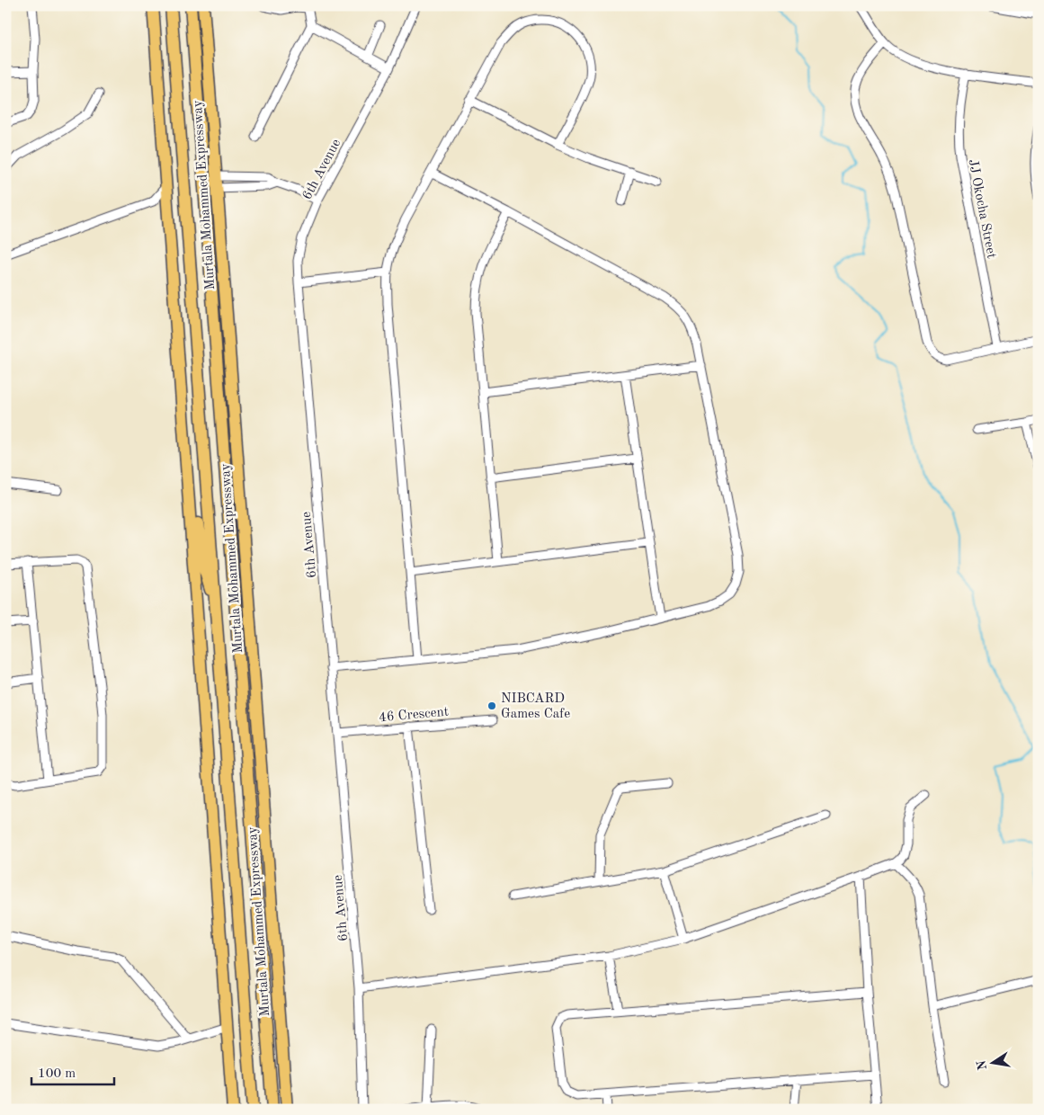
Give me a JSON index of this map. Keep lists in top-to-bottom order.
{
  "streets": {
    "highway": ["Murtala Mohammed Expressway"],
    "street": ["6th Avenue", "JJ Okocha Street", "46 Crescent"]
  },
  "crossings": [
    ["6th Avenue", "46 Crescent"]
  ],
  "places": ["NIBCARD Games Cafe"],
  "scale_bar": "100 m",
  "north": "left"
}
